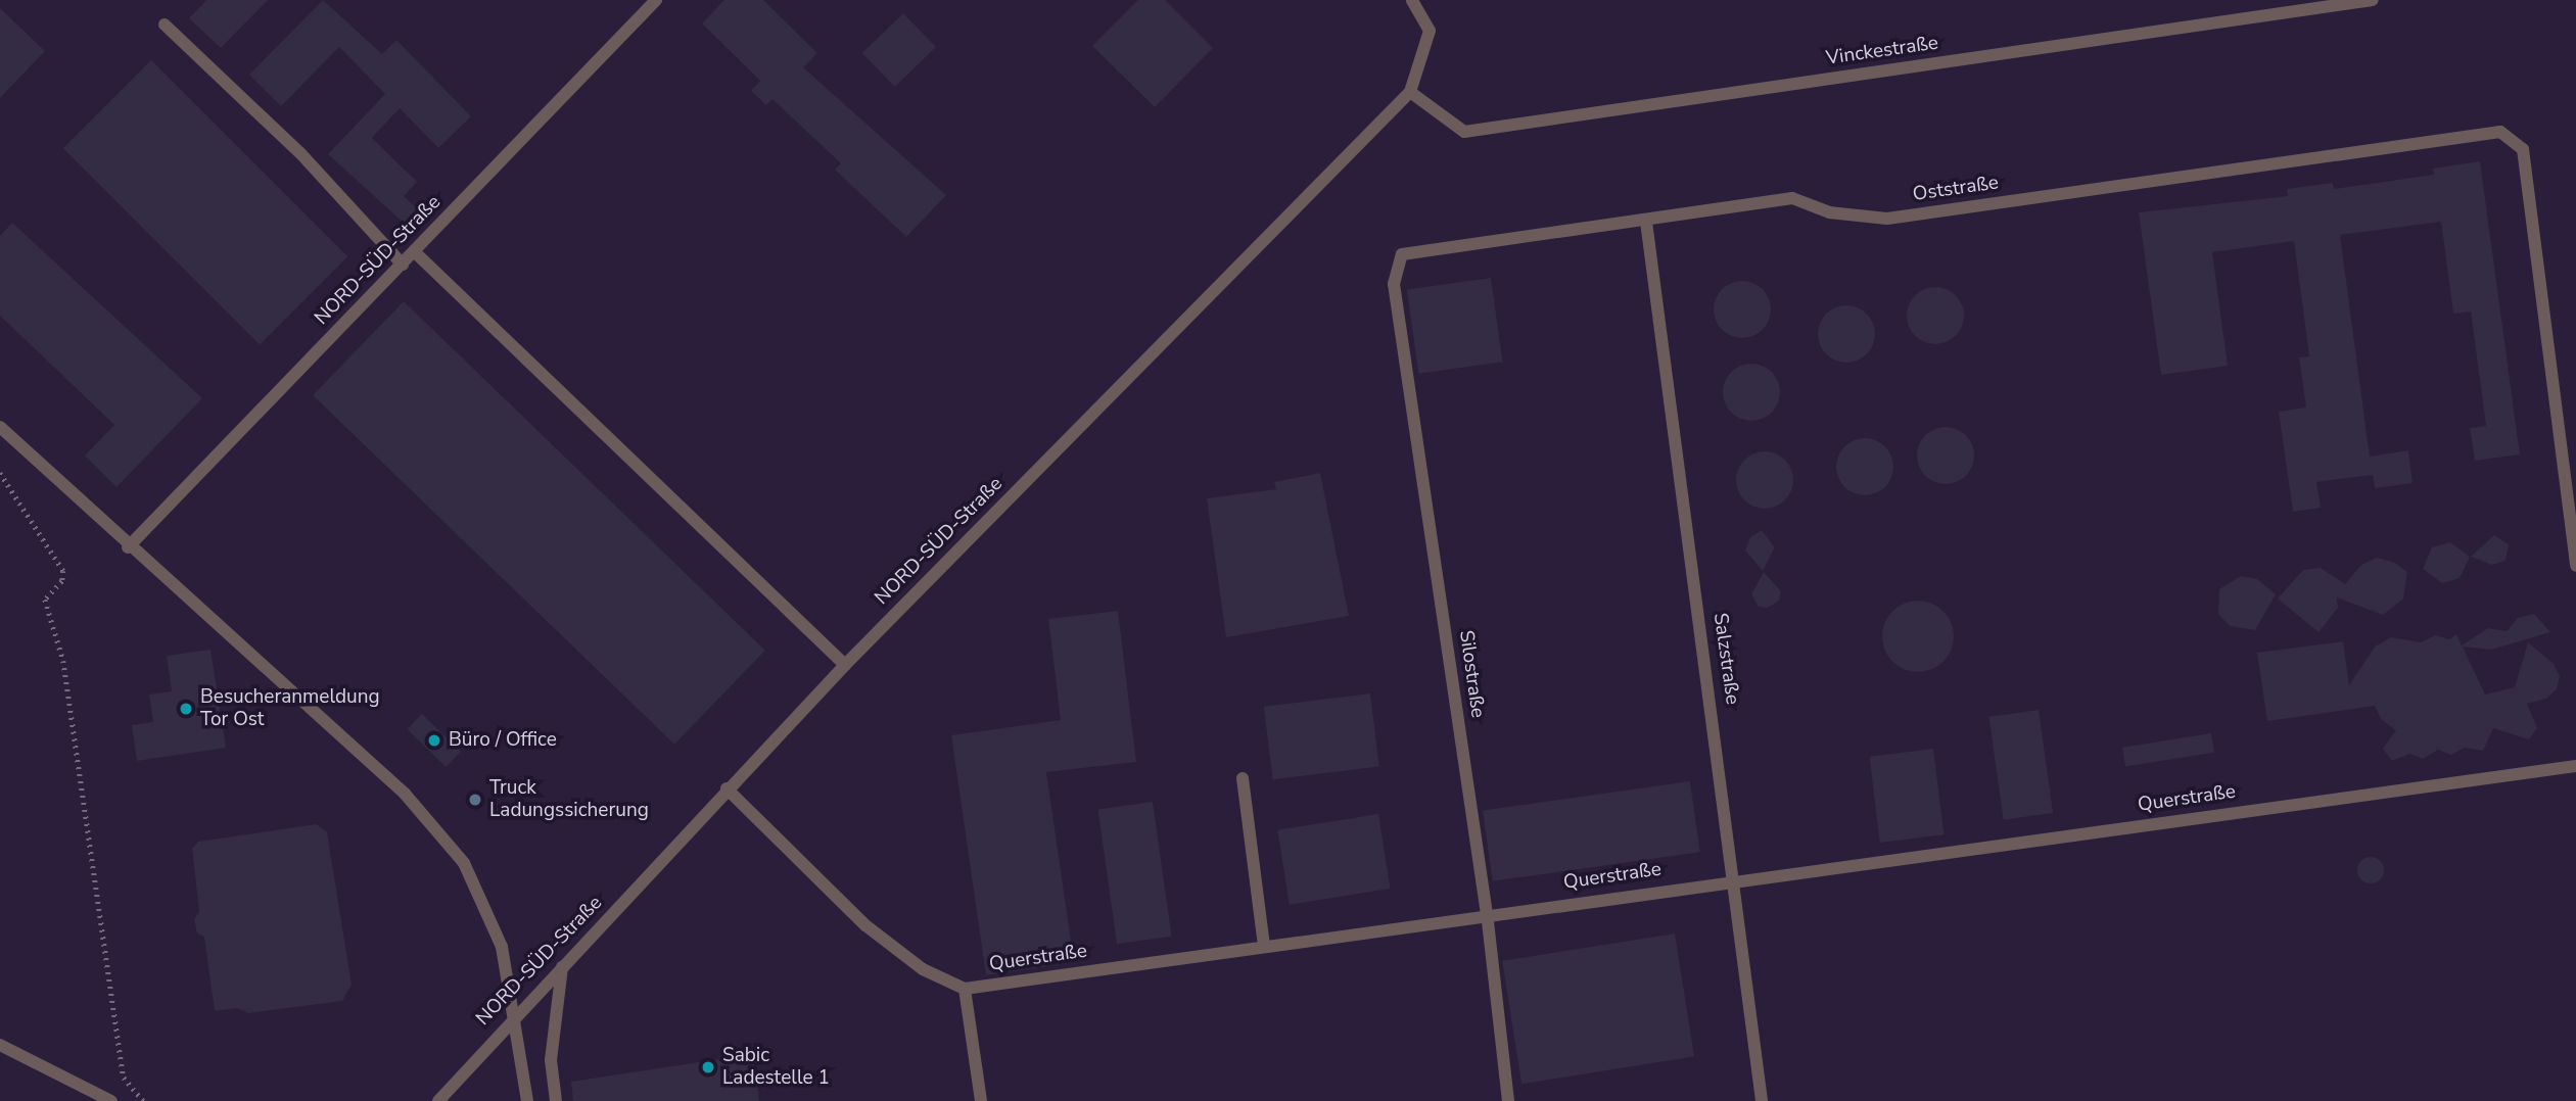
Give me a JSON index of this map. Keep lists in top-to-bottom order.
{
  "streets": {
    "lane": [
      "Vinckestraße",
      "Oststraße",
      "NORD-SÜD-Straße",
      "Salzstraße",
      "Silostraße",
      "Querstraße"
    ]
  },
  "crossings": [
    ["Vinckestraße", "NORD-SÜD-Straße"],
    ["Oststraße", "Salzstraße"],
    ["Oststraße", "Silostraße"],
    ["NORD-SÜD-Straße", "Querstraße"],
    ["Salzstraße", "Querstraße"],
    ["Silostraße", "Querstraße"]
  ],
  "places": [
    "Besucheranmeldung Tor Ost",
    "Büro / Office",
    "Truck Ladungssicherung",
    "Sabic Ladestelle 1"
  ]
}
